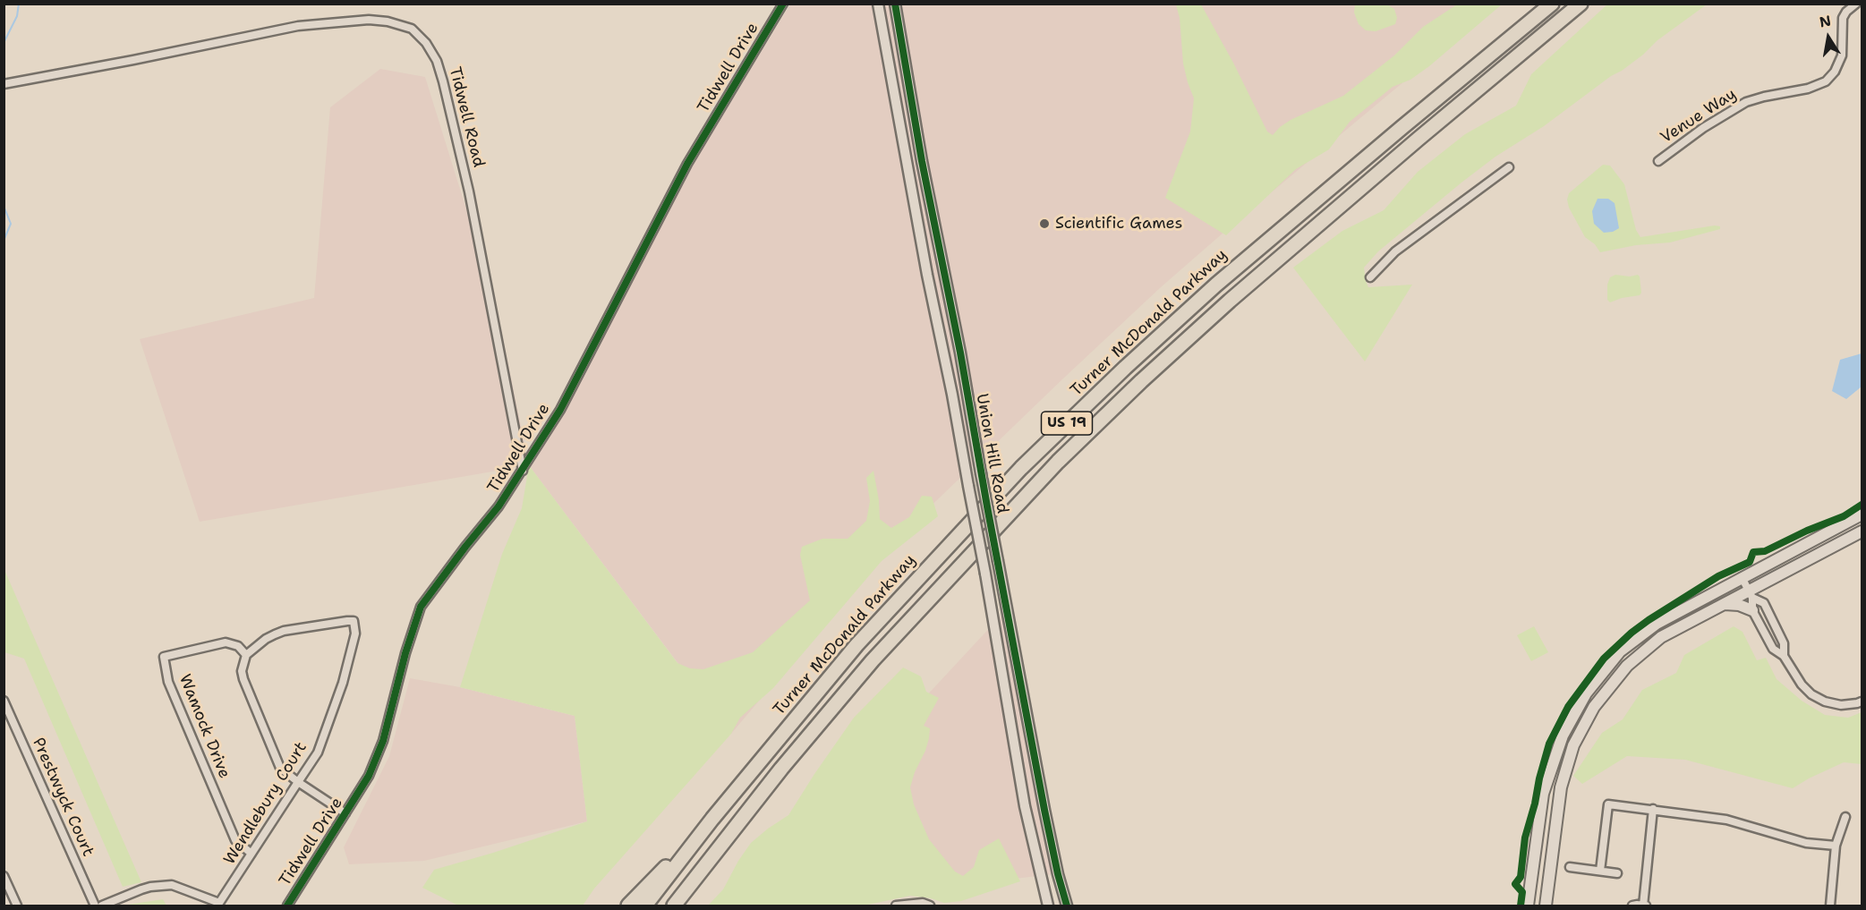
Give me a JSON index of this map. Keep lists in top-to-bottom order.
{
  "streets": {
    "highway": ["Turner McDonald Parkway", "US 19"],
    "street": [
      "Tidwell Drive",
      "Venue Way",
      "Tidwell Road",
      "Union Hill Road",
      "Wamock Drive",
      "Prestwyck Court",
      "Wendlebury Court"
    ]
  },
  "crossings": [
    ["Tidwell Drive", "Tidwell Road"],
    ["Wamock Drive", "Wendlebury Court"]
  ],
  "places": ["Scientific Games"],
  "north": "top"
}
